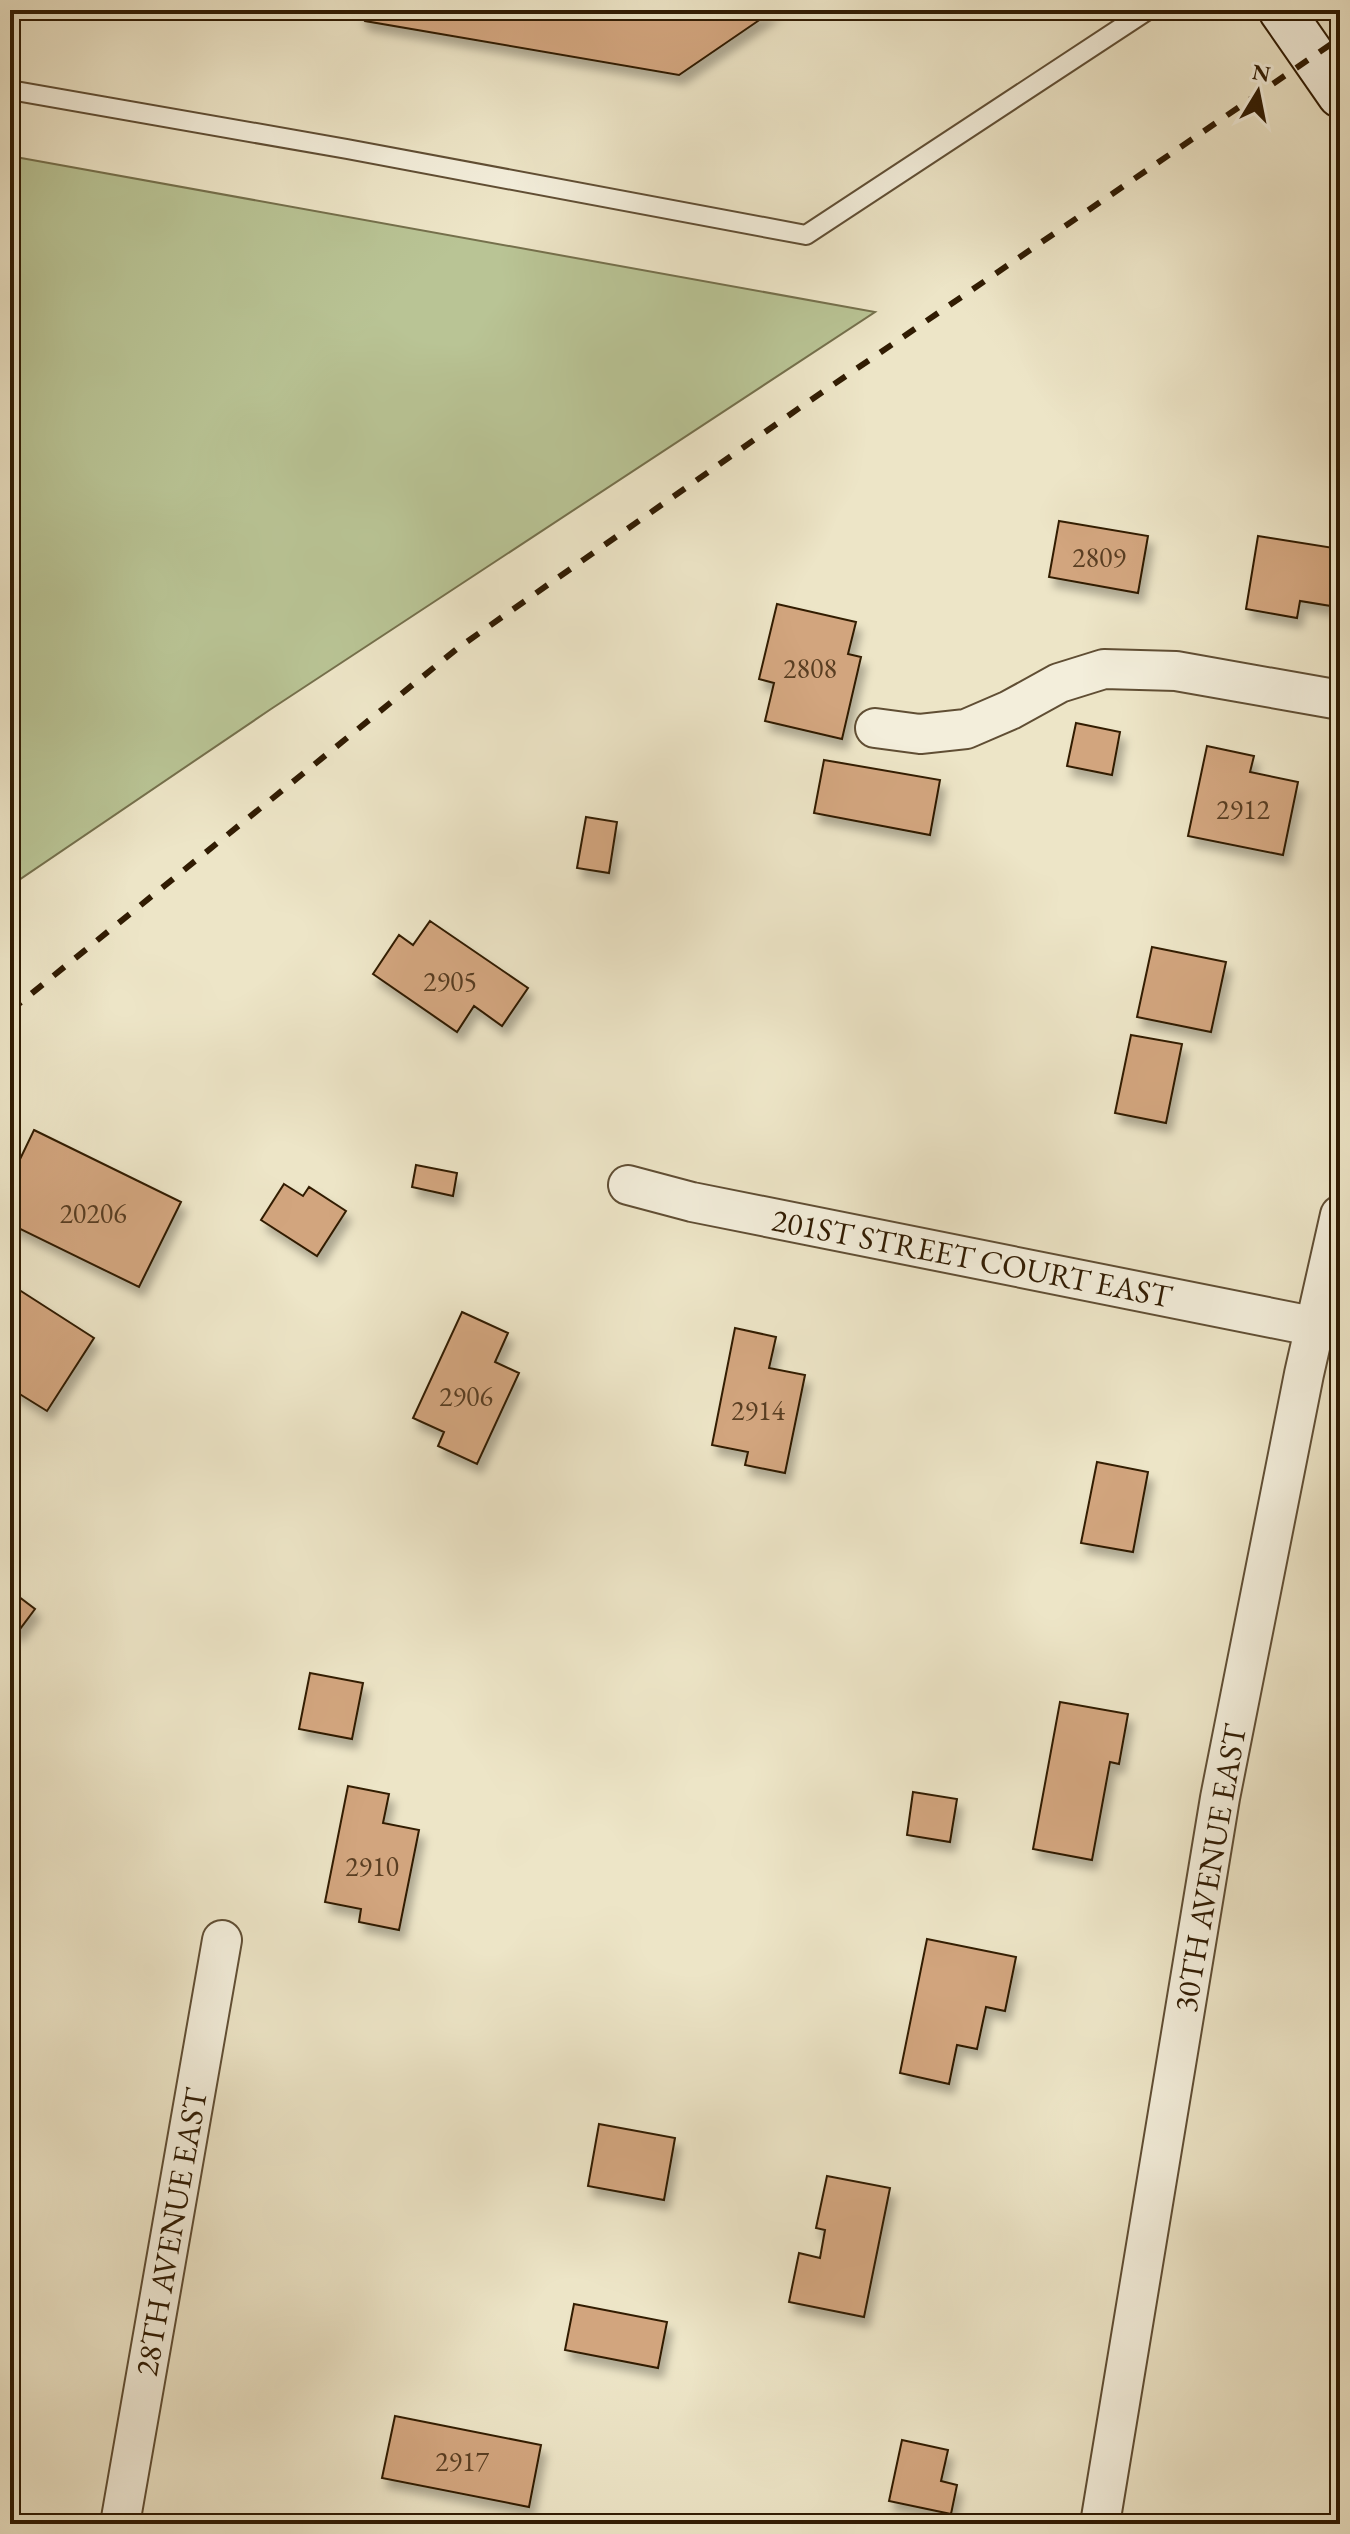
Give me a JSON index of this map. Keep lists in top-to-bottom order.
{
  "streets": {
    "street": ["201ST STREET COURT EAST", "30TH AVENUE EAST", "28TH AVENUE EAST"]
  },
  "crossings": [
    ["201ST STREET COURT EAST", "30TH AVENUE EAST"]
  ],
  "house_numbers": [
    "2809",
    "2808",
    "2912",
    "2905",
    "20206",
    "2906",
    "2914",
    "2910",
    "2917"
  ],
  "north": "top"
}
